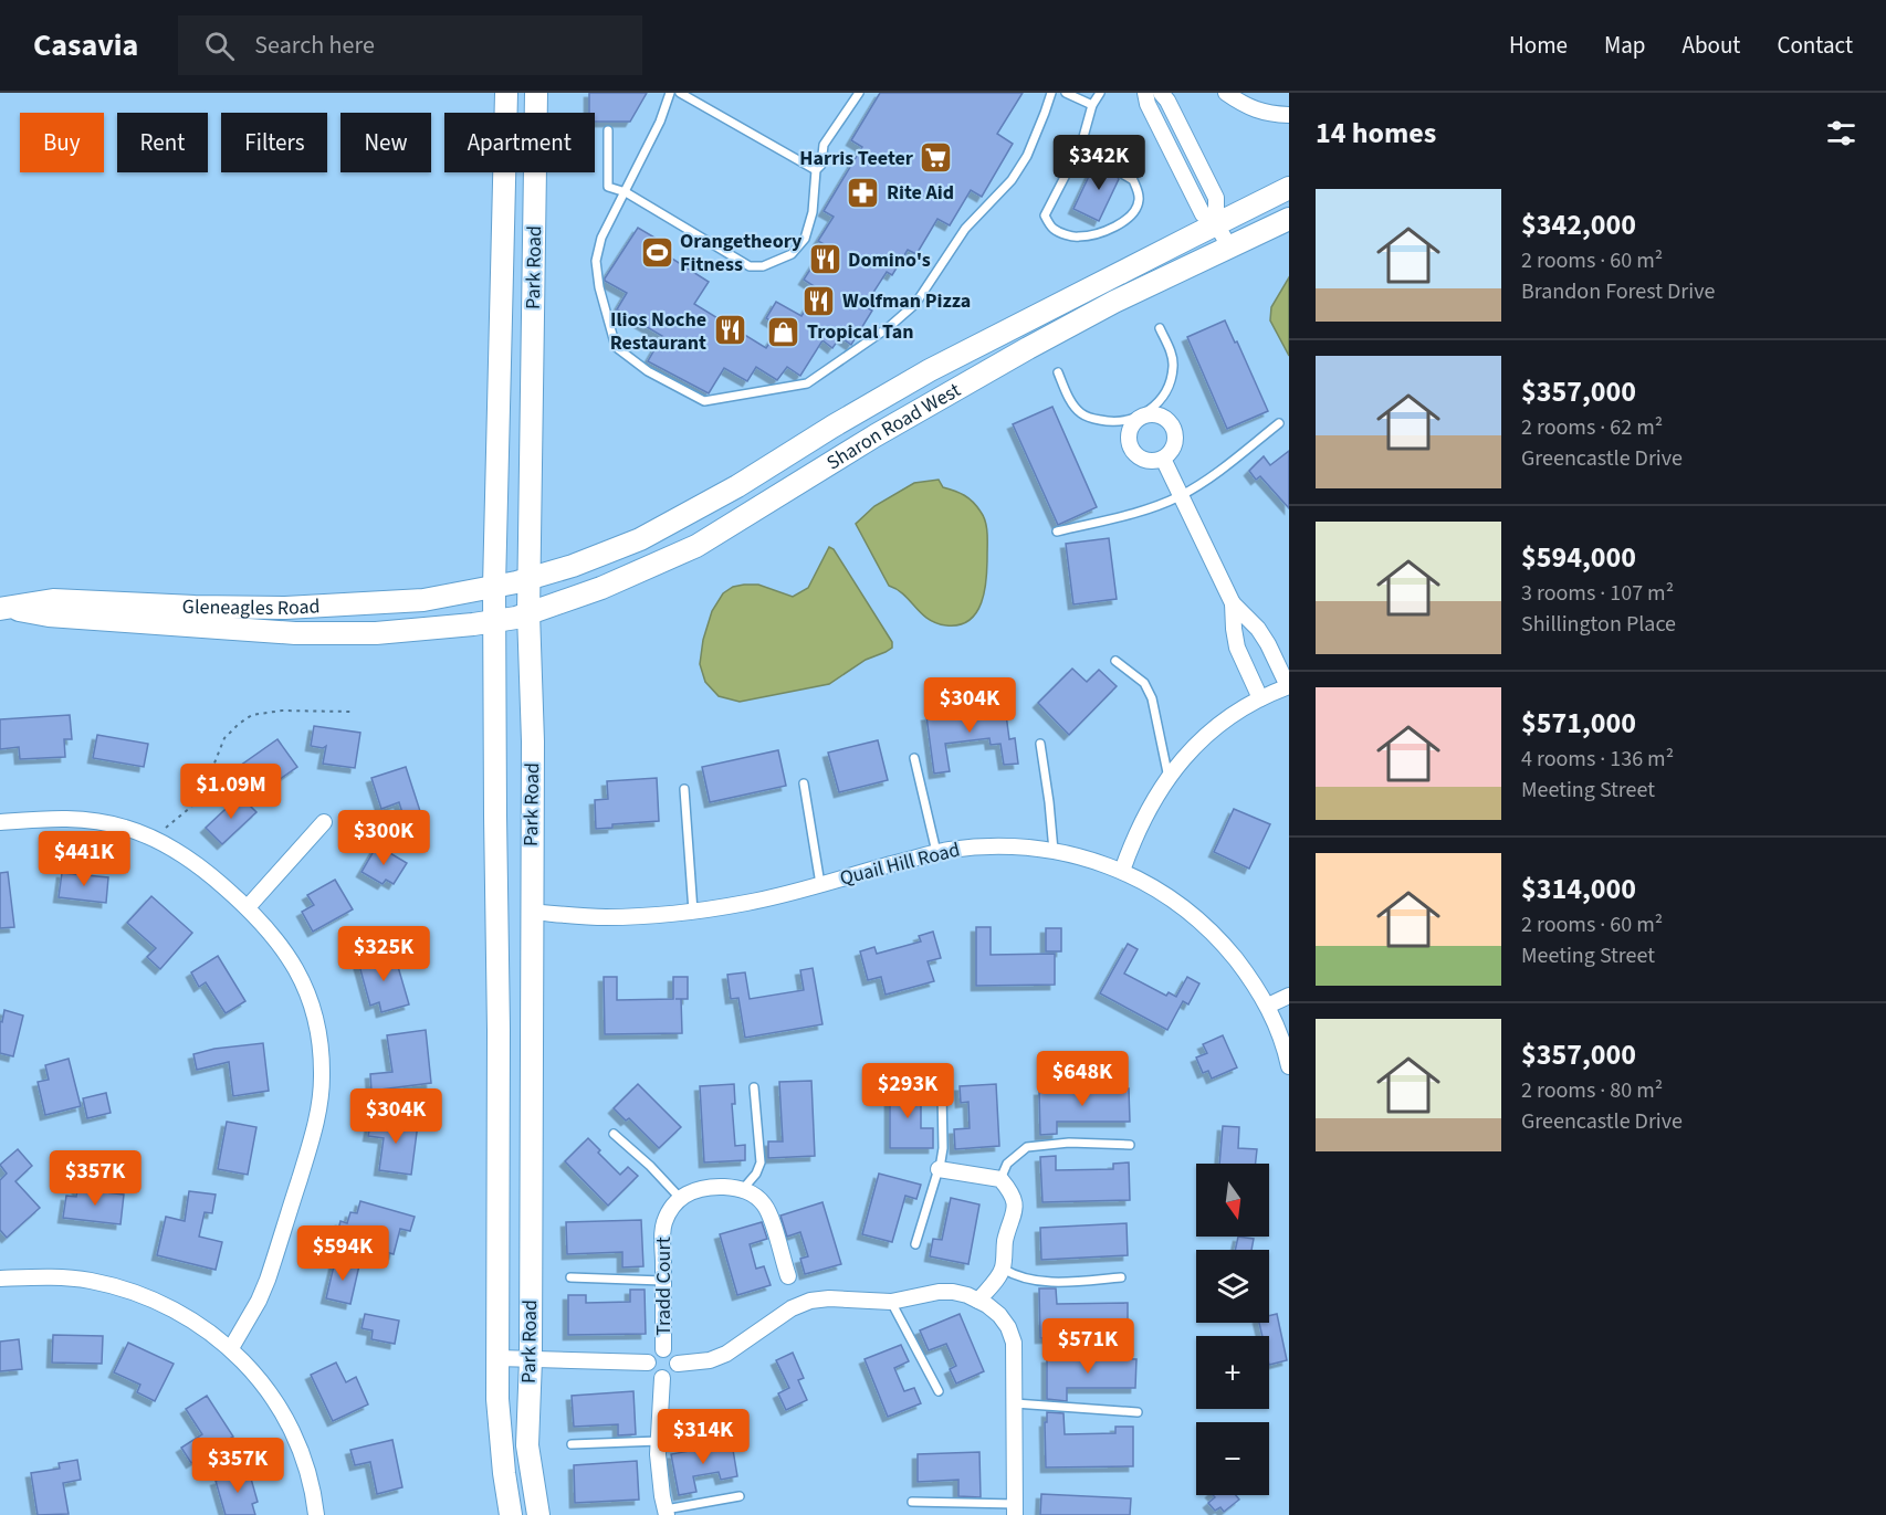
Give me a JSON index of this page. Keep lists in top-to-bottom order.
{
  "streets": {
    "main road": ["Park Road", "Sharon Road West", "Gleneagles Road"],
    "street": ["Quail Hill Road", "Tradd Court"]
  },
  "crossings": [
    ["Park Road", "Sharon Road West"],
    ["Park Road", "Gleneagles Road"],
    ["Park Road", "Quail Hill Road"],
    ["Sharon Road West", "Gleneagles Road"]
  ],
  "places": {
    "supermarket": ["Harris Teeter"],
    "pharmacy": ["Rite Aid"],
    "sports": ["Orangetheory Fitness"],
    "restaurant": ["Domino's", "Wolfman Pizza", "Ilios Noche Restaurant"],
    "shop": ["Tropical Tan"]
  },
  "north": "bottom",
  "page": {
    "header": "Casavia",
    "search": "Search here",
    "nav": [
      "Home",
      "Map",
      "About",
      "Contact"
    ],
    "heading": "14 homes",
    "chip": [
      "Buy",
      "Rent",
      "Filters",
      "New",
      "Apartment"
    ],
    "price": [
      "$342K",
      "$304K",
      "$1.09M",
      "$300K",
      "$441K",
      "$325K",
      "$648K",
      "$293K",
      "$304K",
      "$357K",
      "$594K",
      "$571K",
      "$314K",
      "$357K"
    ],
    "list": [
      {
        "name": "$342,000",
        "note": "2 rooms · 60 m² · Brandon Forest Drive"
      },
      {
        "name": "$357,000",
        "note": "2 rooms · 62 m² · Greencastle Drive"
      },
      {
        "name": "$594,000",
        "note": "3 rooms · 107 m² · Shillington Place"
      },
      {
        "name": "$571,000",
        "note": "4 rooms · 136 m² · Meeting Street"
      },
      {
        "name": "$314,000",
        "note": "2 rooms · 60 m² · Meeting Street"
      },
      {
        "name": "$357,000",
        "note": "2 rooms · 80 m² · Greencastle Drive"
      }
    ],
    "map_buttons": ["+", "−"]
  }
}
